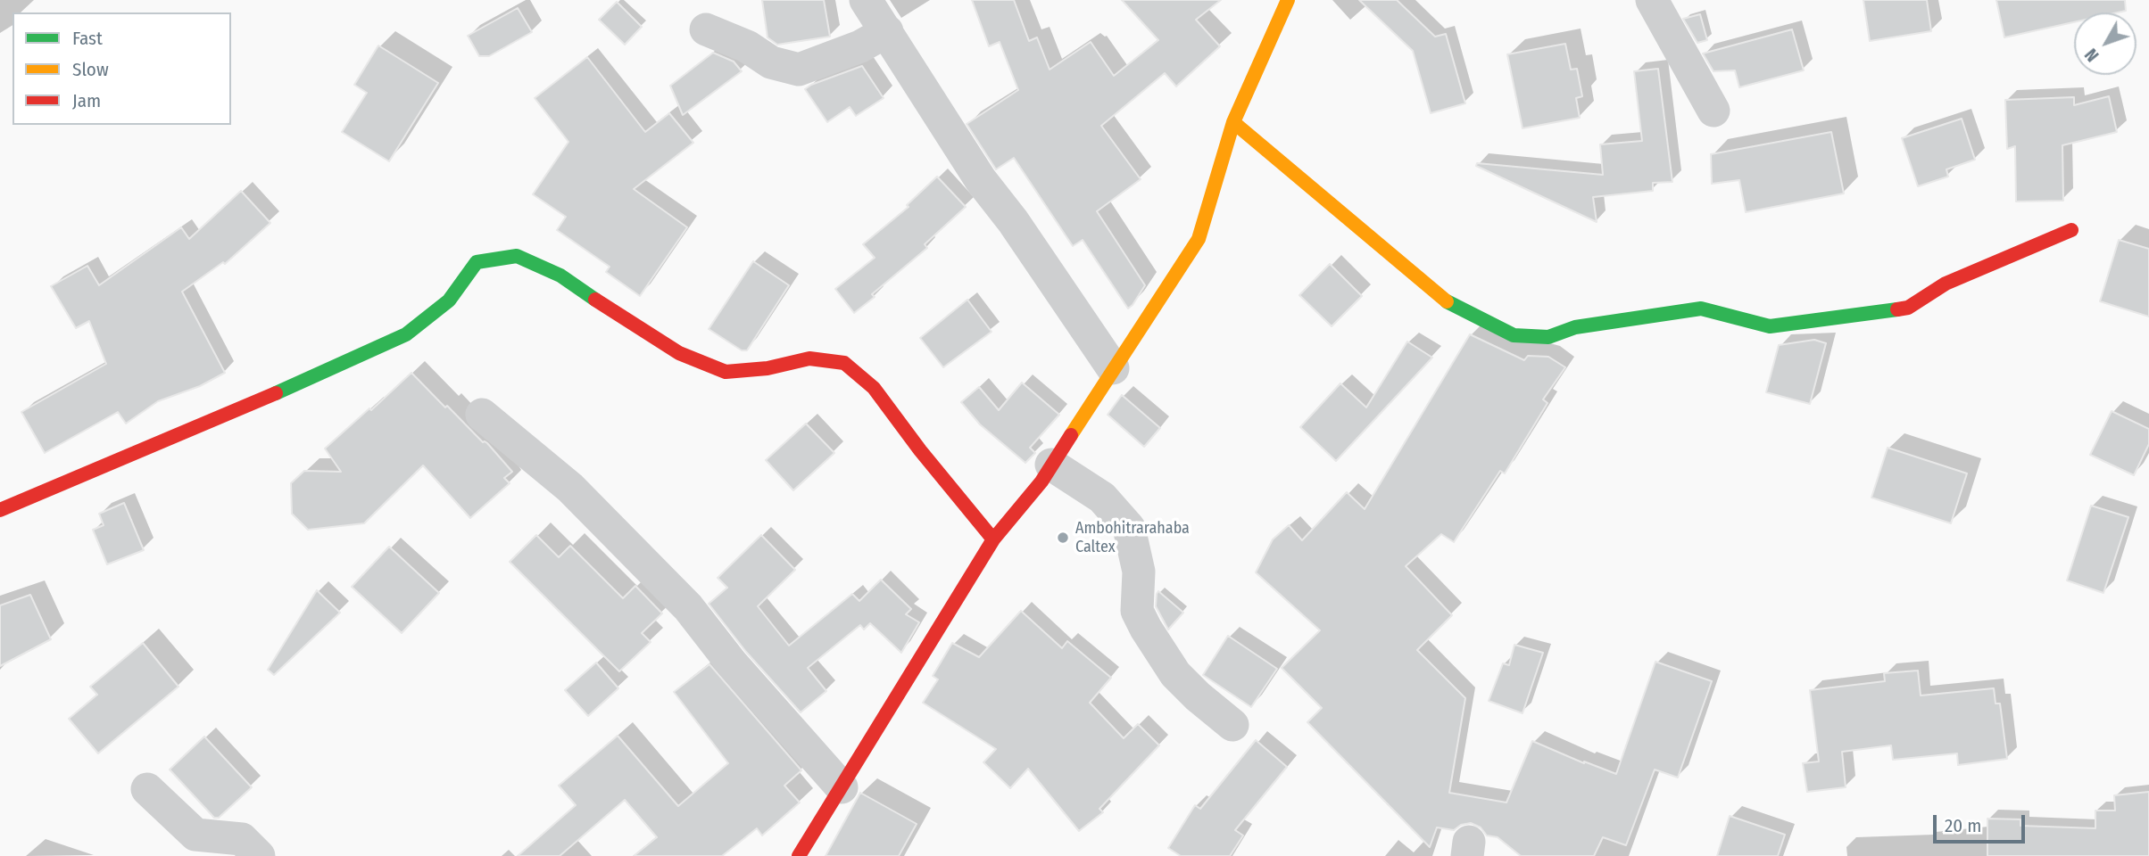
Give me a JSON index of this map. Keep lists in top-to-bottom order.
{
  "places": ["Ambohitrarahaba Caltex"],
  "legend": ["Fast", "Slow", "Jam"],
  "scale_bar": "20 m",
  "north": "bottom left"
}
